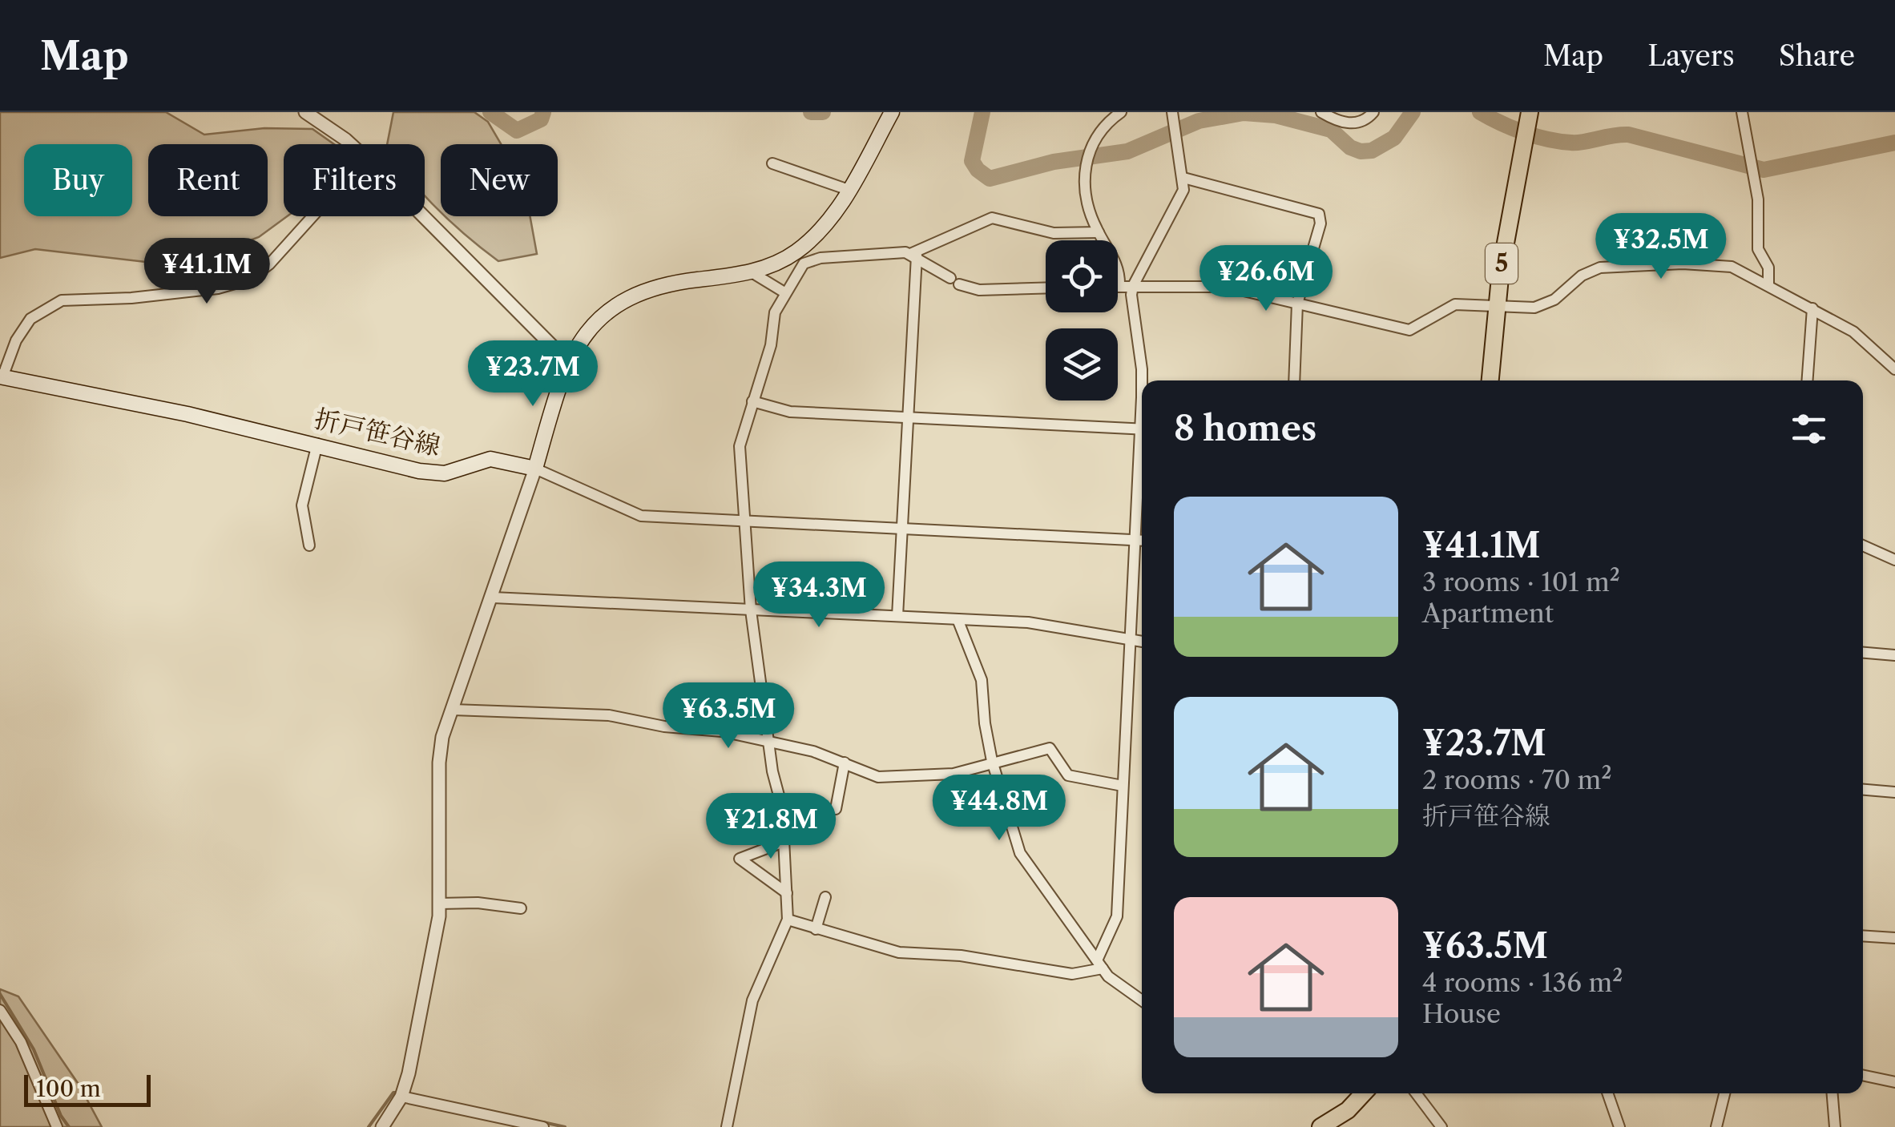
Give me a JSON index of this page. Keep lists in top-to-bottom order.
{
  "streets": {
    "main road": ["5", "折戸笹谷線"]
  },
  "scale_bar": "100 m",
  "page": {
    "header": "Map",
    "nav": ["Map", "Layers", "Share"],
    "chip": [
      "Buy",
      "Rent",
      "Filters",
      "New"
    ],
    "price": [
      "¥32.5M",
      "¥41.1M",
      "¥26.6M",
      "¥23.7M",
      "¥34.3M",
      "¥63.5M",
      "¥44.8M",
      "¥21.8M"
    ],
    "heading": "8 homes",
    "list": [
      {
        "name": "¥41.1M",
        "note": "3 rooms · 101 m² · Apartment"
      },
      {
        "name": "¥23.7M",
        "note": "2 rooms · 70 m² · 折戸笹谷線"
      },
      {
        "name": "¥63.5M",
        "note": "4 rooms · 136 m² · House"
      }
    ],
    "scale": "100 m"
  }
}
